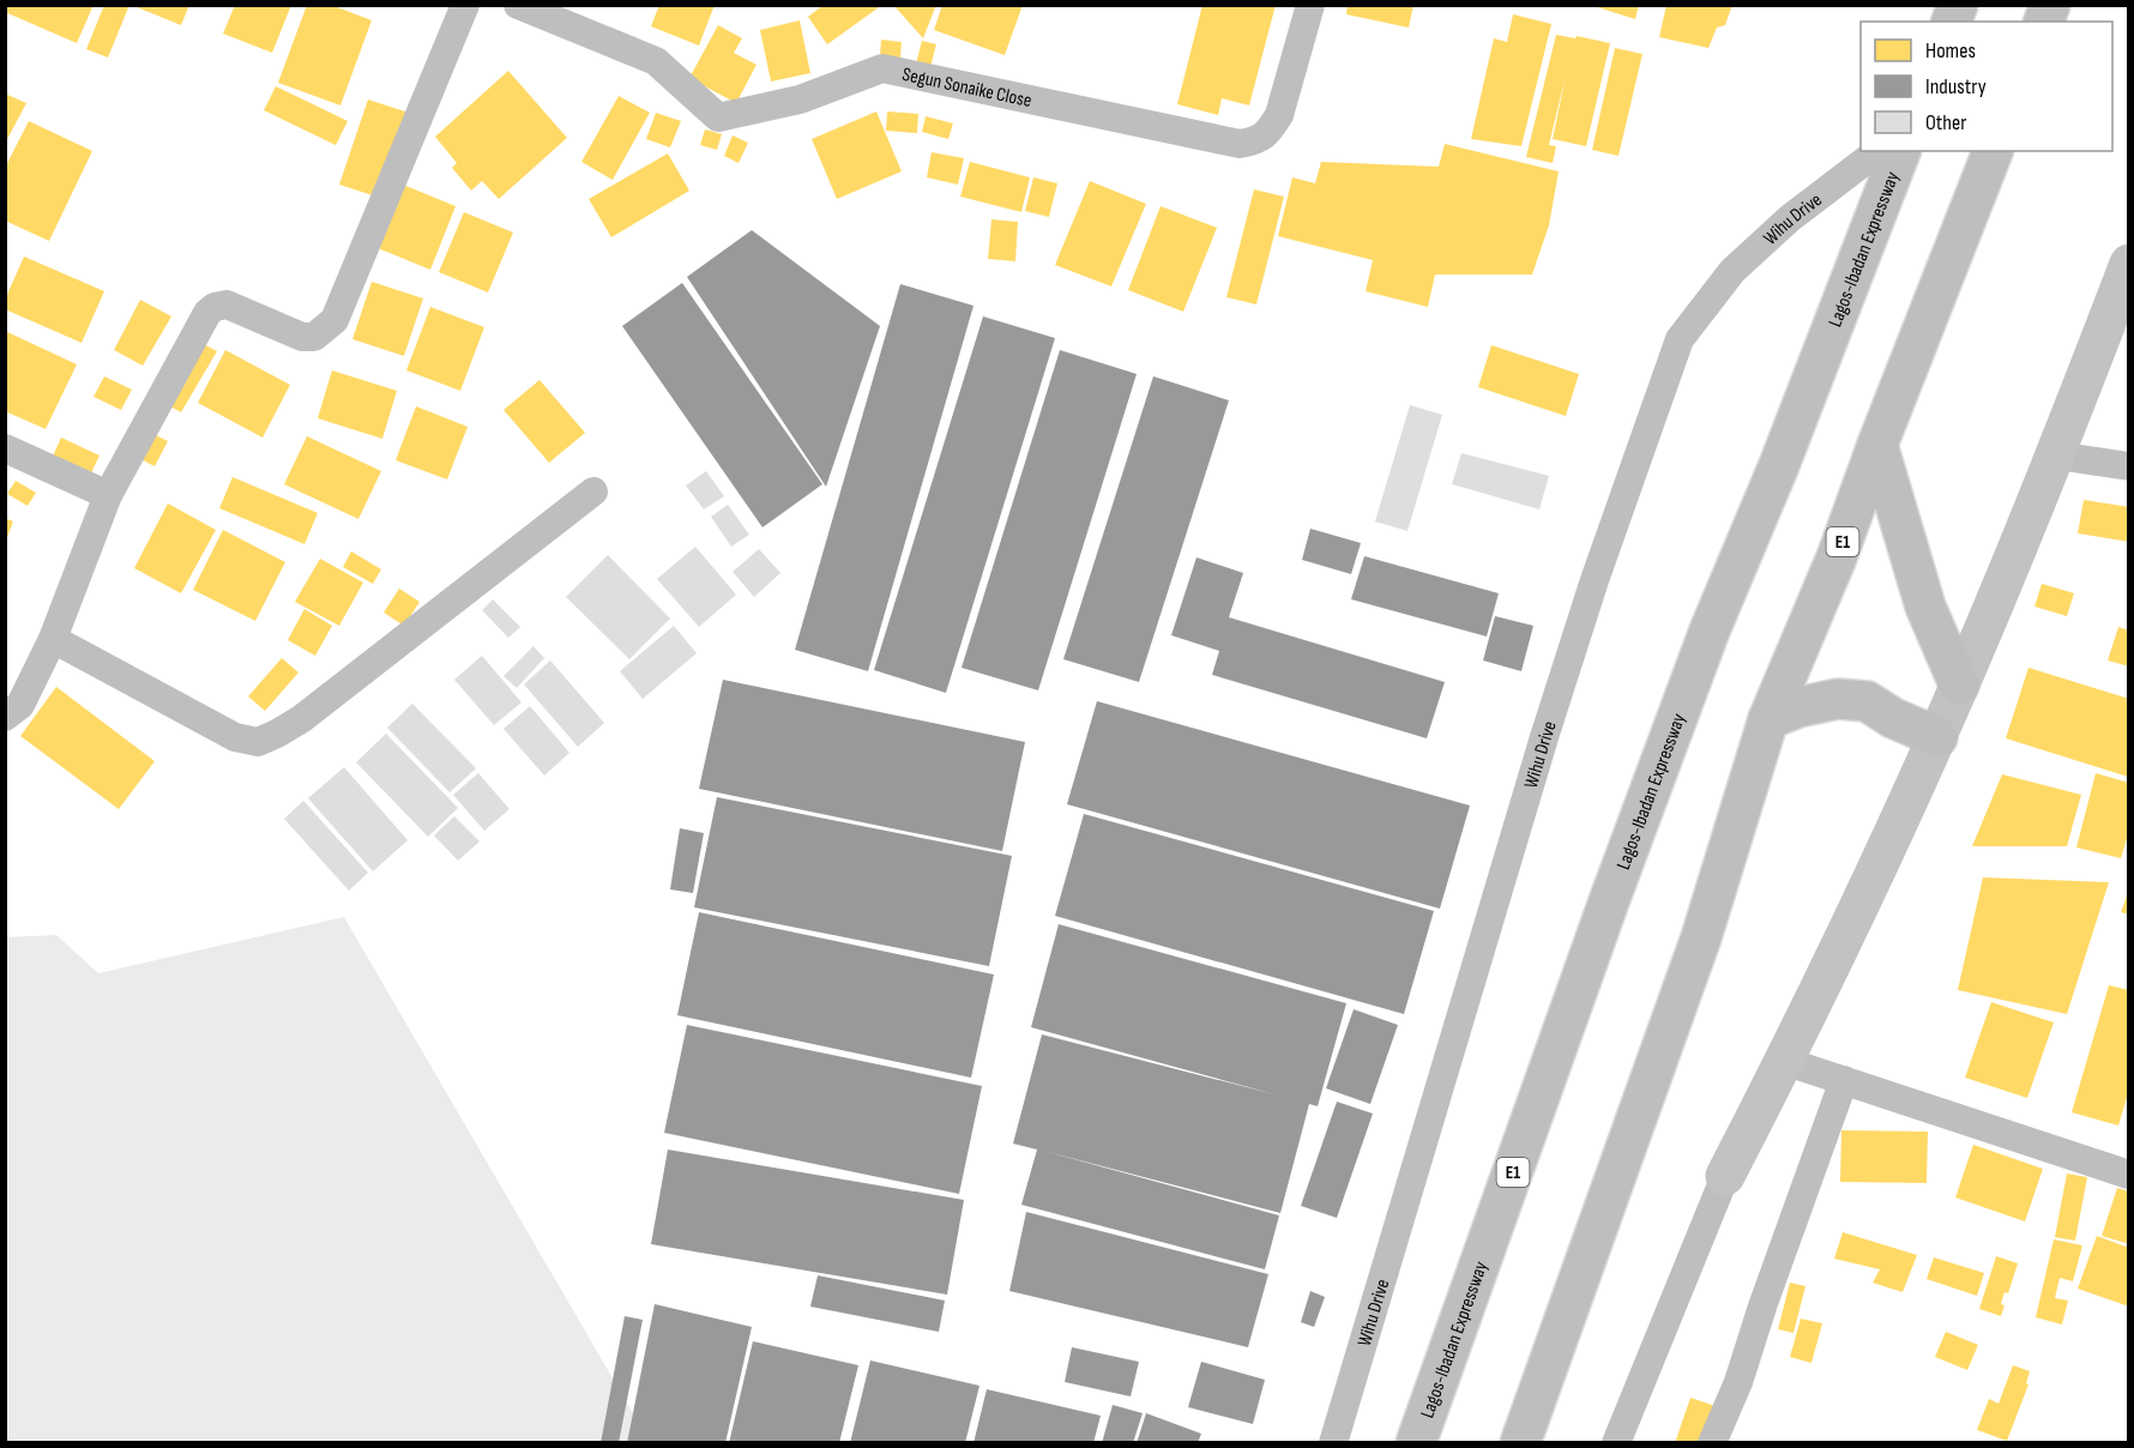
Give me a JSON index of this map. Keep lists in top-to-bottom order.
{
  "streets": {
    "highway": ["Lagos-Ibadan Expressway", "E1"],
    "street": ["Segun Sonaike Close", "Wihu Drive"]
  },
  "legend": ["Homes", "Industry", "Other"]
}
